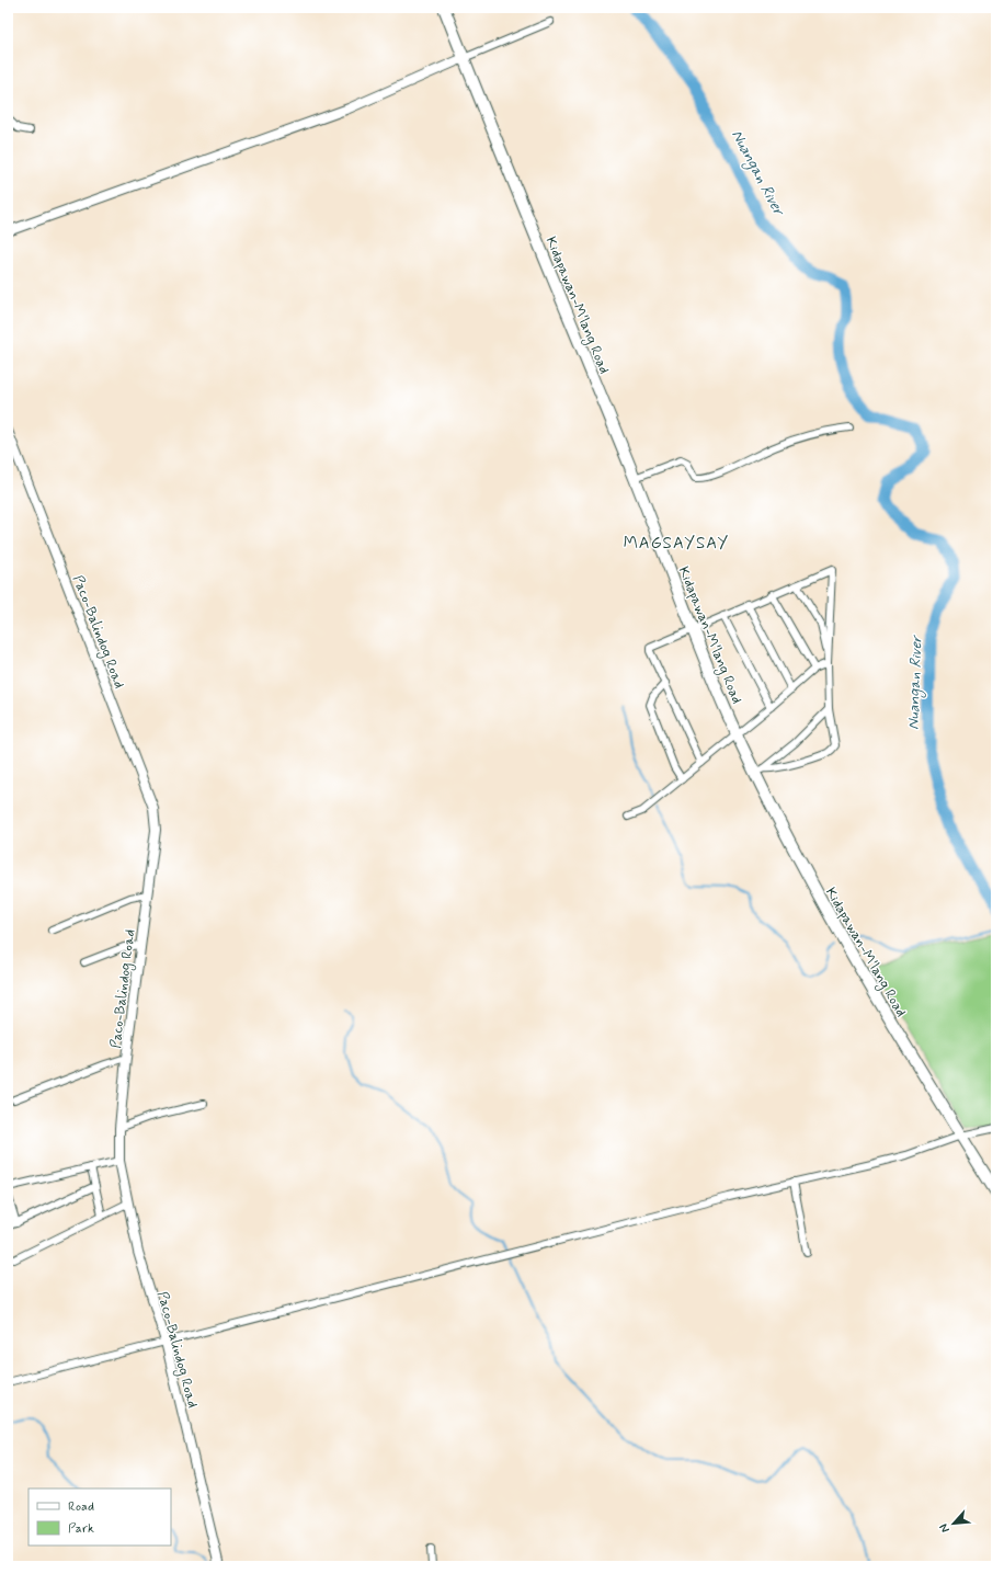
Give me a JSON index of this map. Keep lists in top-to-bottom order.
{
  "streets": {
    "main road": ["Kidapawan-M'lang Road"],
    "street": ["Paco-Balindog Road"]
  },
  "districts": ["MAGSAYSAY"],
  "water": ["Nuangan River"],
  "legend": ["Road", "Park"],
  "north": "bottom left"
}
